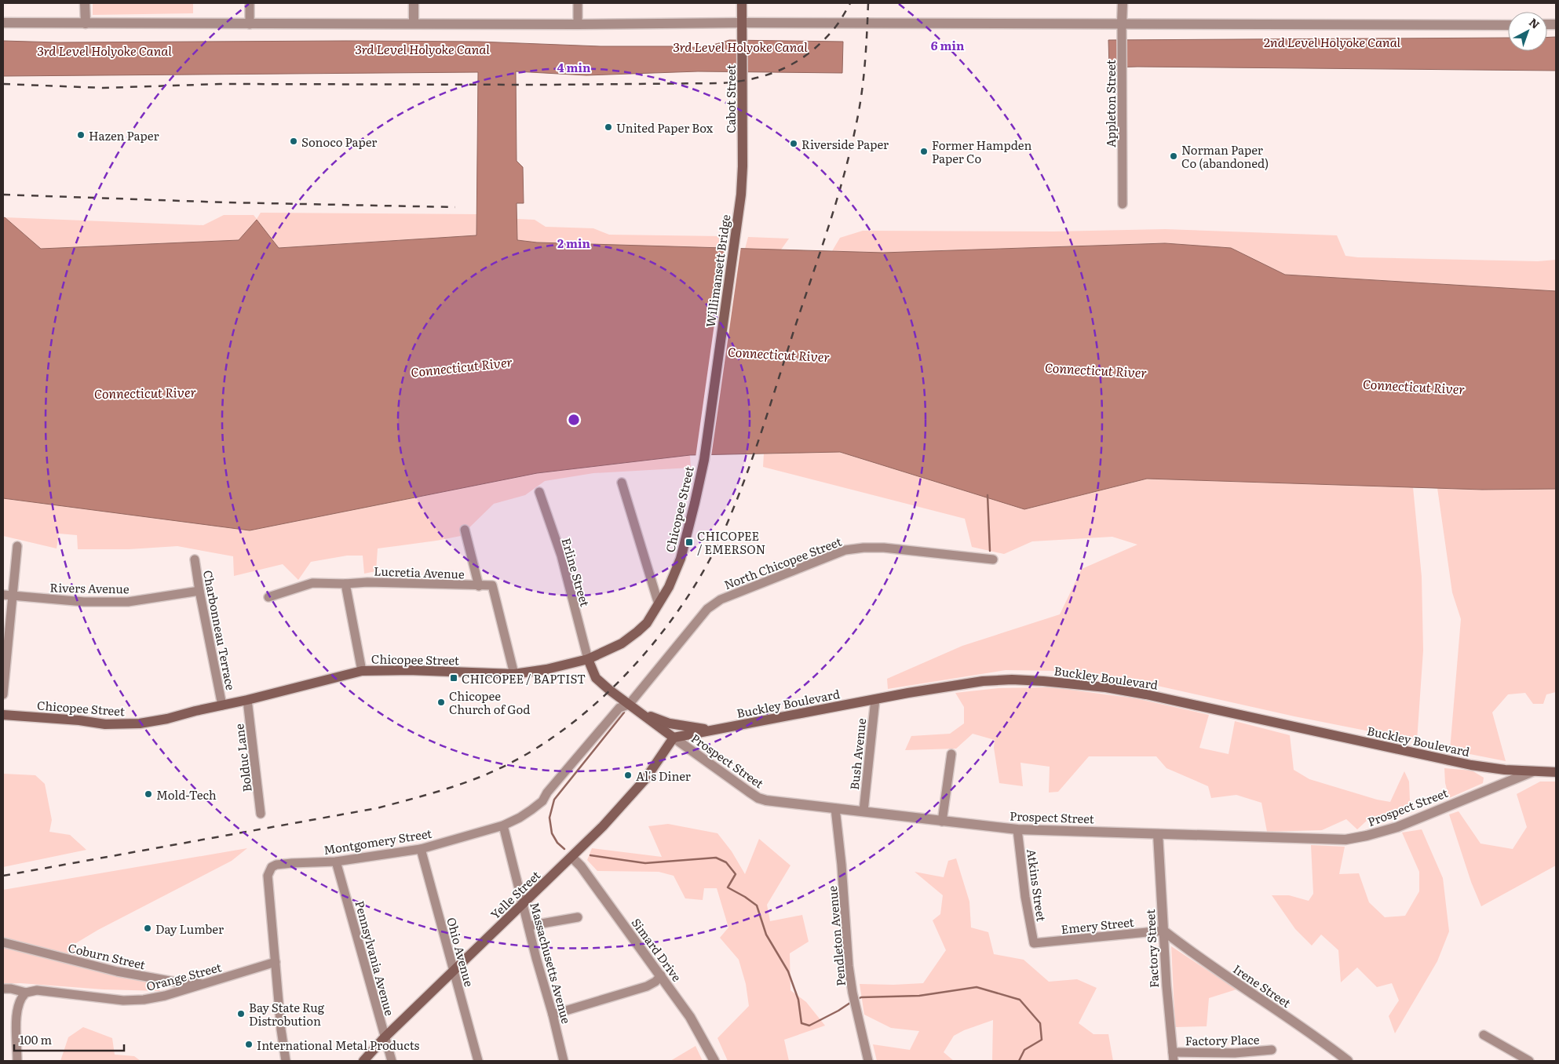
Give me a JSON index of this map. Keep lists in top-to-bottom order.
{
  "streets": {
    "main road": [
      "Cabot Street",
      "Willimansett Bridge",
      "Chicopee Street",
      "Buckley Boulevard",
      "Prospect Street",
      "Yelle Street"
    ],
    "street": [
      "Appleton Street",
      "North Chicopee Street",
      "Lucretia Avenue",
      "Erline Street",
      "Rivers Avenue",
      "Charbonneau Terrace",
      "Bush Avenue",
      "Bolduc Lane",
      "Montgomery Street",
      "Atkins Street",
      "Emery Street",
      "Pendleton Avenue",
      "Factory Street",
      "Simard Drive",
      "Ohio Avenue",
      "Coburn Street",
      "Pennsylvania Avenue",
      "Massachusetts Avenue",
      "Orange Street",
      "Irene Street",
      "Factory Place"
    ]
  },
  "crossings": [
    ["Cabot Street", "Willimansett Bridge"],
    ["Willimansett Bridge", "Chicopee Street"],
    ["Chicopee Street", "Lucretia Avenue"],
    ["Chicopee Street", "Erline Street"],
    ["Chicopee Street", "Charbonneau Terrace"],
    ["Chicopee Street", "Bolduc Lane"],
    ["Chicopee Street", "Prospect Street"],
    ["North Chicopee Street", "Prospect Street"],
    ["North Chicopee Street", "Montgomery Street"],
    ["Erline Street", "Prospect Street"],
    ["Rivers Avenue", "Charbonneau Terrace"],
    ["Buckley Boulevard", "Bush Avenue"],
    ["Buckley Boulevard", "Prospect Street"],
    ["Buckley Boulevard", "Yelle Street"],
    ["Bush Avenue", "Prospect Street"],
    ["Prospect Street", "Montgomery Street"],
    ["Prospect Street", "Atkins Street"],
    ["Prospect Street", "Yelle Street"],
    ["Prospect Street", "Pendleton Avenue"],
    ["Prospect Street", "Factory Street"],
    ["Montgomery Street", "Ohio Avenue"],
    ["Montgomery Street", "Pennsylvania Avenue"],
    ["Montgomery Street", "Massachusetts Avenue"],
    ["Montgomery Street", "Orange Street"],
    ["Atkins Street", "Emery Street"],
    ["Yelle Street", "Simard Drive"],
    ["Yelle Street", "Ohio Avenue"],
    ["Yelle Street", "Pennsylvania Avenue"],
    ["Yelle Street", "Massachusetts Avenue"],
    ["Emery Street", "Factory Street"],
    ["Emery Street", "Irene Street"],
    ["Factory Street", "Irene Street"],
    ["Factory Street", "Factory Place"],
    ["Coburn Street", "Orange Street"]
  ],
  "water": ["2nd Level Holyoke Canal", "3rd Level Holyoke Canal", "Connecticut River"],
  "places": {
    "other": [
      "United Paper Box",
      "Hazen Paper",
      "Sonoco Paper",
      "Riverside Paper",
      "Former Hampden Paper Co",
      "Norman Paper Co (abandoned)",
      "Chicopee Church of God",
      "Al's Diner",
      "Mold-Tech",
      "Day Lumber",
      "Bay State Rug Distrobution",
      "International Metal Products"
    ],
    "transit": ["CHICOPEE / EMERSON", "CHICOPEE / BAPTIST"]
  },
  "scale_bar": "100 m",
  "north": "top right",
  "rings": ["6 min", "4 min", "2 min"]
}
